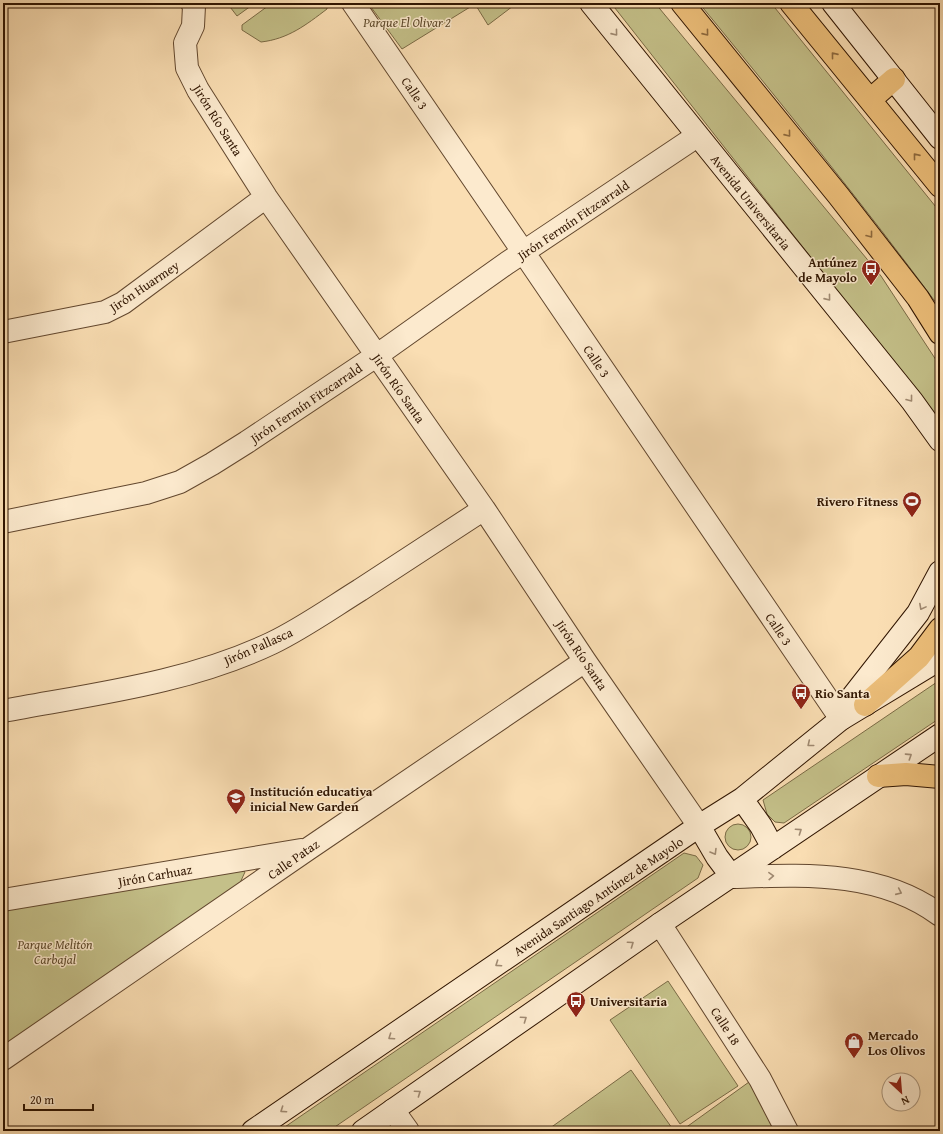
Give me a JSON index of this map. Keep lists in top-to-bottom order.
{
  "streets": {
    "street": [
      "Calle 3",
      "Jirón Río Santa",
      "Avenida Universitaria",
      "Jirón Fermín Fitzcarrald",
      "Jirón Huarmey",
      "Jirón Pallasca",
      "Calle Pataz",
      "Jirón Carhuaz",
      "Avenida Santiago Antúnez de Mayolo",
      "Calle 18"
    ]
  },
  "crossings": [
    ["Calle 3", "Jirón Fermín Fitzcarrald"],
    ["Calle 3", "Avenida Santiago Antúnez de Mayolo"],
    ["Jirón Río Santa", "Jirón Fermín Fitzcarrald"],
    ["Jirón Río Santa", "Jirón Huarmey"],
    ["Jirón Río Santa", "Jirón Pallasca"],
    ["Jirón Río Santa", "Calle Pataz"],
    ["Jirón Río Santa", "Avenida Santiago Antúnez de Mayolo"],
    ["Avenida Universitaria", "Jirón Fermín Fitzcarrald"],
    ["Calle Pataz", "Jirón Carhuaz"]
  ],
  "parks": ["Parque El Olivar 2", "Parque Melitón Carbajal"],
  "places": {
    "bus stop": ["Antúnez de Mayolo", "Rio Santa", "Universitaria"],
    "sports": ["Rivero Fitness"],
    "school or university": ["Institución educativa inicial New Garden"],
    "shop": ["Mercado Los Olivos"]
  },
  "scale_bar": "20 m",
  "north": "bottom right"
}
